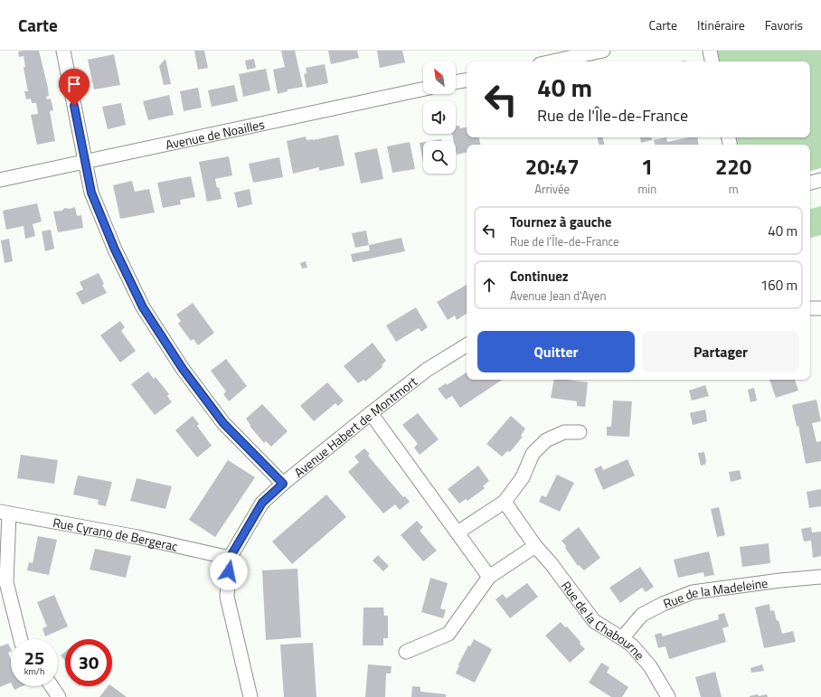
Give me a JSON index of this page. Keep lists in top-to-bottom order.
{
  "streets": {
    "street": [
      "Avenue de Noailles",
      "Avenue Habert de Montmort",
      "Rue Cyrano de Bergerac",
      "Rue de la Madeleine",
      "Rue de la Chabourne"
    ]
  },
  "crossings": [
    ["Avenue Habert de Montmort", "Rue Cyrano de Bergerac"],
    ["Rue de la Madeleine", "Rue de la Chabourne"]
  ],
  "north": "top left",
  "page": {
    "header": "Carte",
    "nav": ["Carte", "Itinéraire", "Favoris"],
    "turn": ["40 m", "Rue de l'Île-de-France"],
    "eta": [
      "20:47",
      "Arrivée",
      "1",
      "min",
      "220",
      "m"
    ],
    "list": [
      {
        "name": "Tournez à gauche",
        "note": "Rue de l'Île-de-France",
        "value": "40 m"
      },
      {
        "name": "Continuez",
        "note": "Avenue Jean d'Ayen",
        "value": "160 m"
      }
    ],
    "buttons": ["Quitter", "Partager"],
    "speed": "25 km/h",
    "limit": "30"
  }
}
